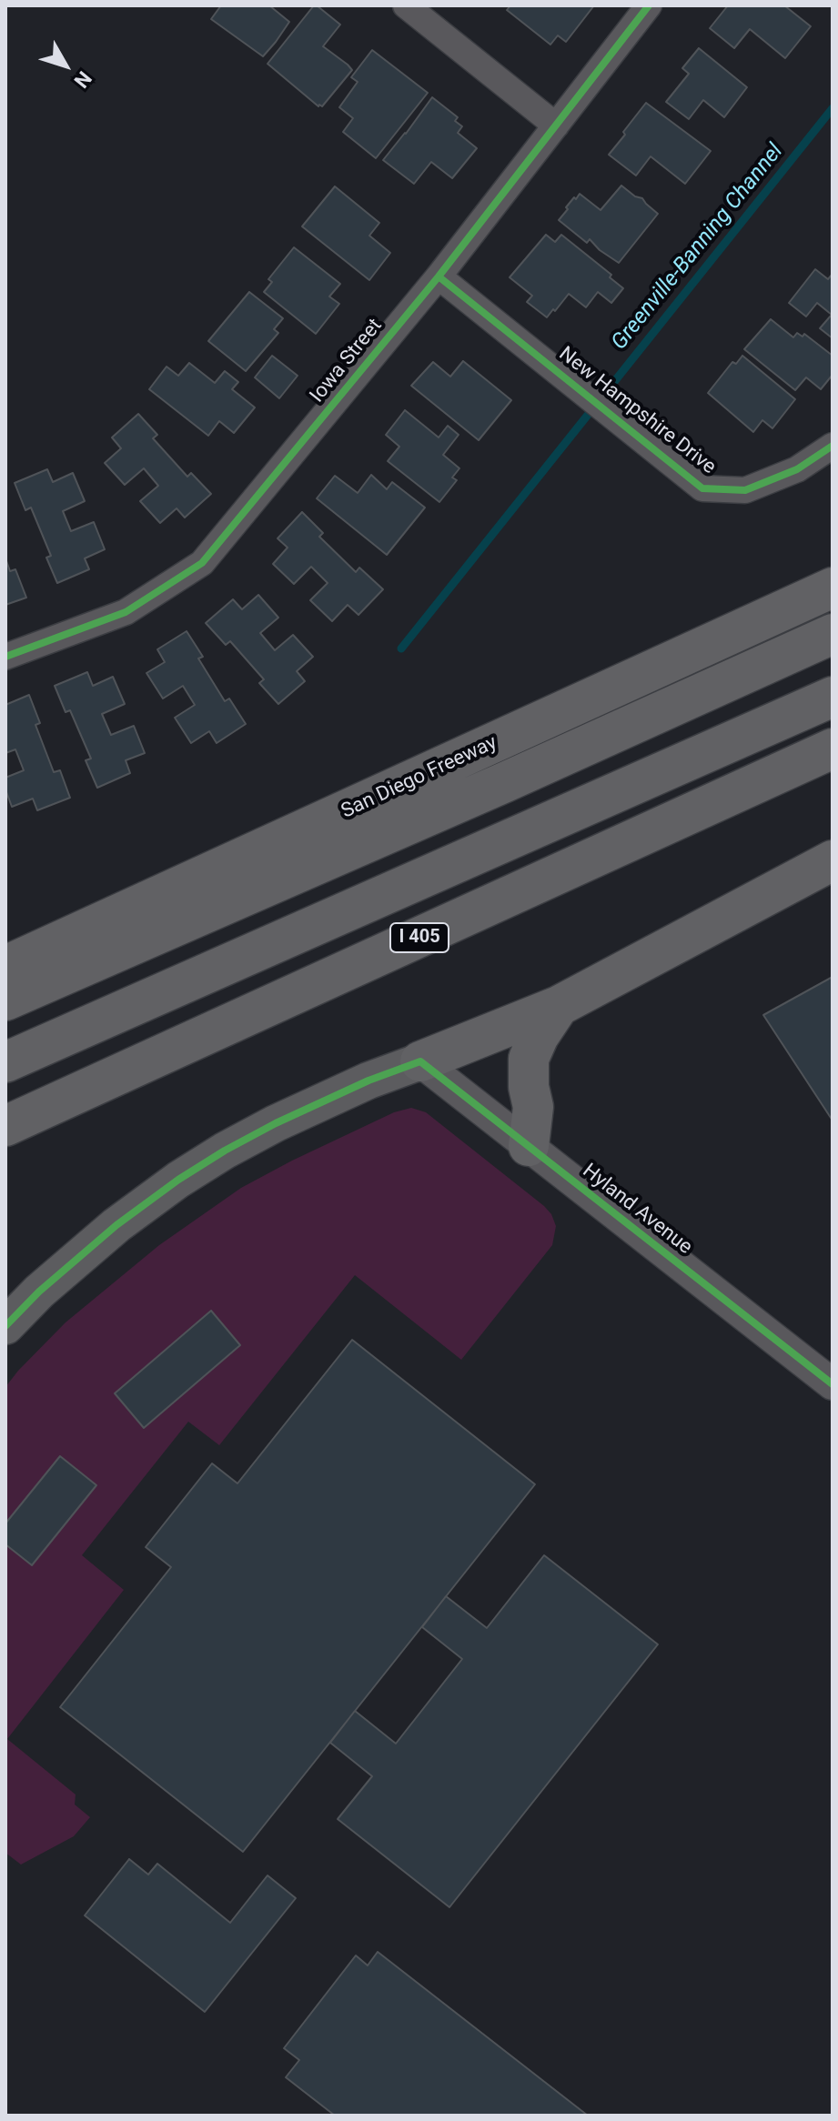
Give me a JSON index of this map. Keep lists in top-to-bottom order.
{
  "streets": {
    "highway": ["San Diego Freeway", "I 405"],
    "street": ["Iowa Street", "New Hampshire Drive", "Hyland Avenue"]
  },
  "crossings": [
    ["Iowa Street", "New Hampshire Drive"]
  ],
  "water": ["Greenville-Banning Channel"],
  "north": "bottom right"
}
